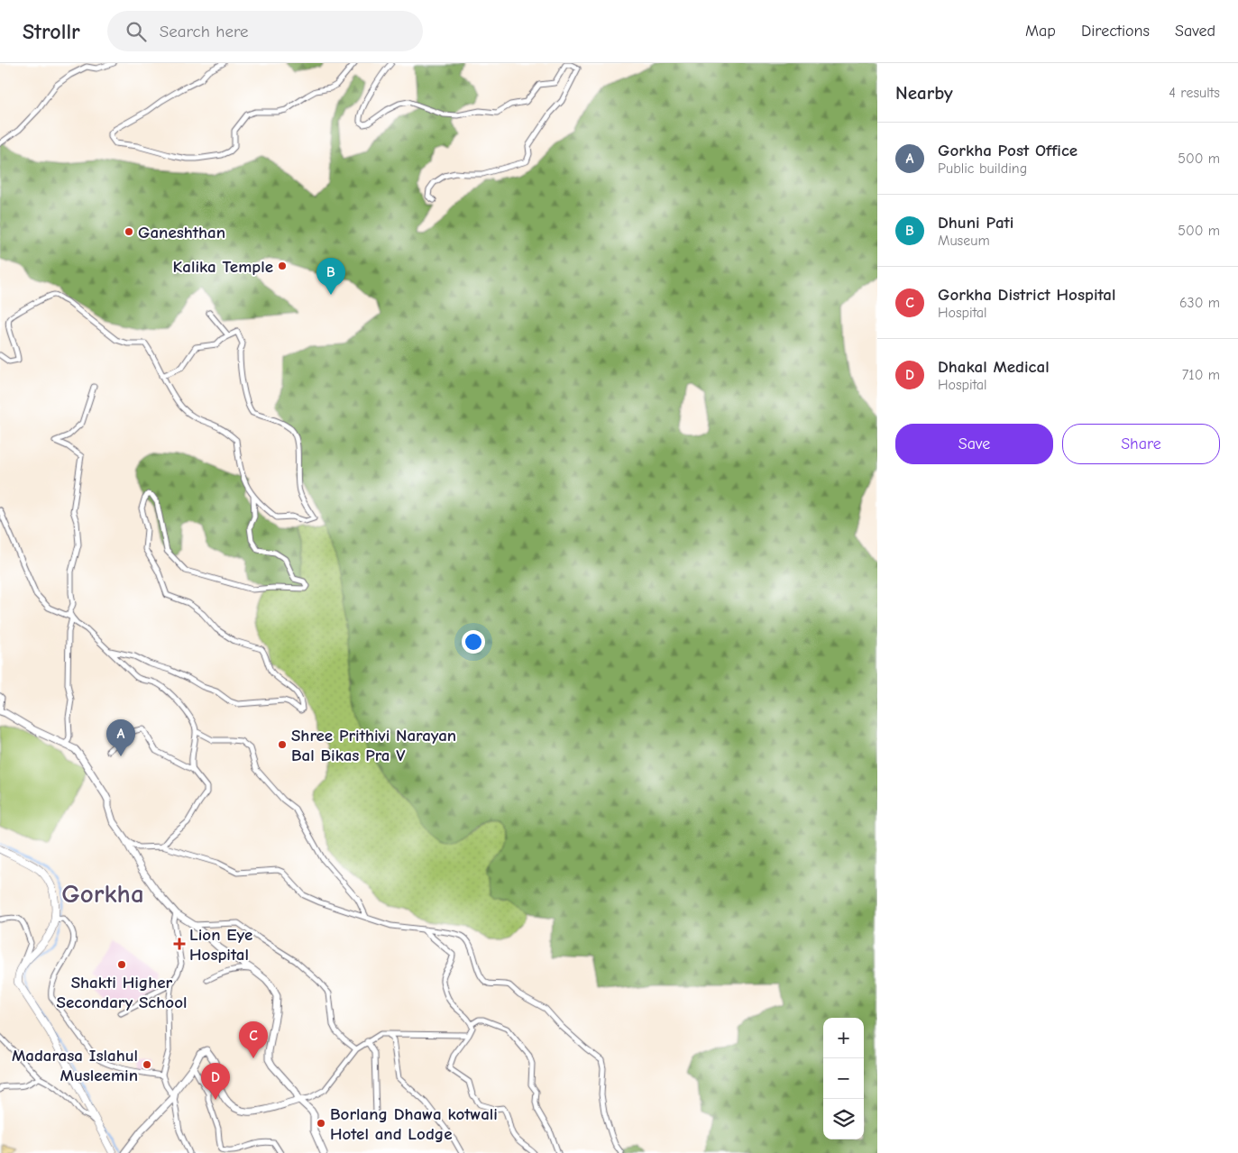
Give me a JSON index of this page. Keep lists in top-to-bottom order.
{
  "districts": ["Gorkha"],
  "places": {
    "other": [
      "Ganeshthan",
      "Kalika Temple",
      "Shree Prithivi Narayan Bal Bikas Pra V",
      "Shakti Higher Secondary School",
      "Madarasa Islahul Musleemin",
      "Borlang Dhawa kotwali Hotel and Lodge"
    ],
    "health": ["Lion Eye Hospital"]
  },
  "page": {
    "header": "Strollr",
    "search": "Search here",
    "nav": ["Map", "Directions", "Saved"],
    "heading": ["Nearby", "4 results"],
    "list": [
      {
        "mark": "A",
        "name": "Gorkha Post Office",
        "note": "Public building",
        "value": "500 m"
      },
      {
        "mark": "B",
        "name": "Dhuni Pati",
        "note": "Museum",
        "value": "500 m"
      },
      {
        "mark": "C",
        "name": "Gorkha District Hospital",
        "note": "Hospital",
        "value": "630 m"
      },
      {
        "mark": "D",
        "name": "Dhakal Medical",
        "note": "Hospital",
        "value": "710 m"
      }
    ],
    "pins": [
      "B",
      "A",
      "C",
      "D"
    ],
    "buttons": ["Save", "Share"],
    "map_buttons": ["+", "−"]
  }
}
